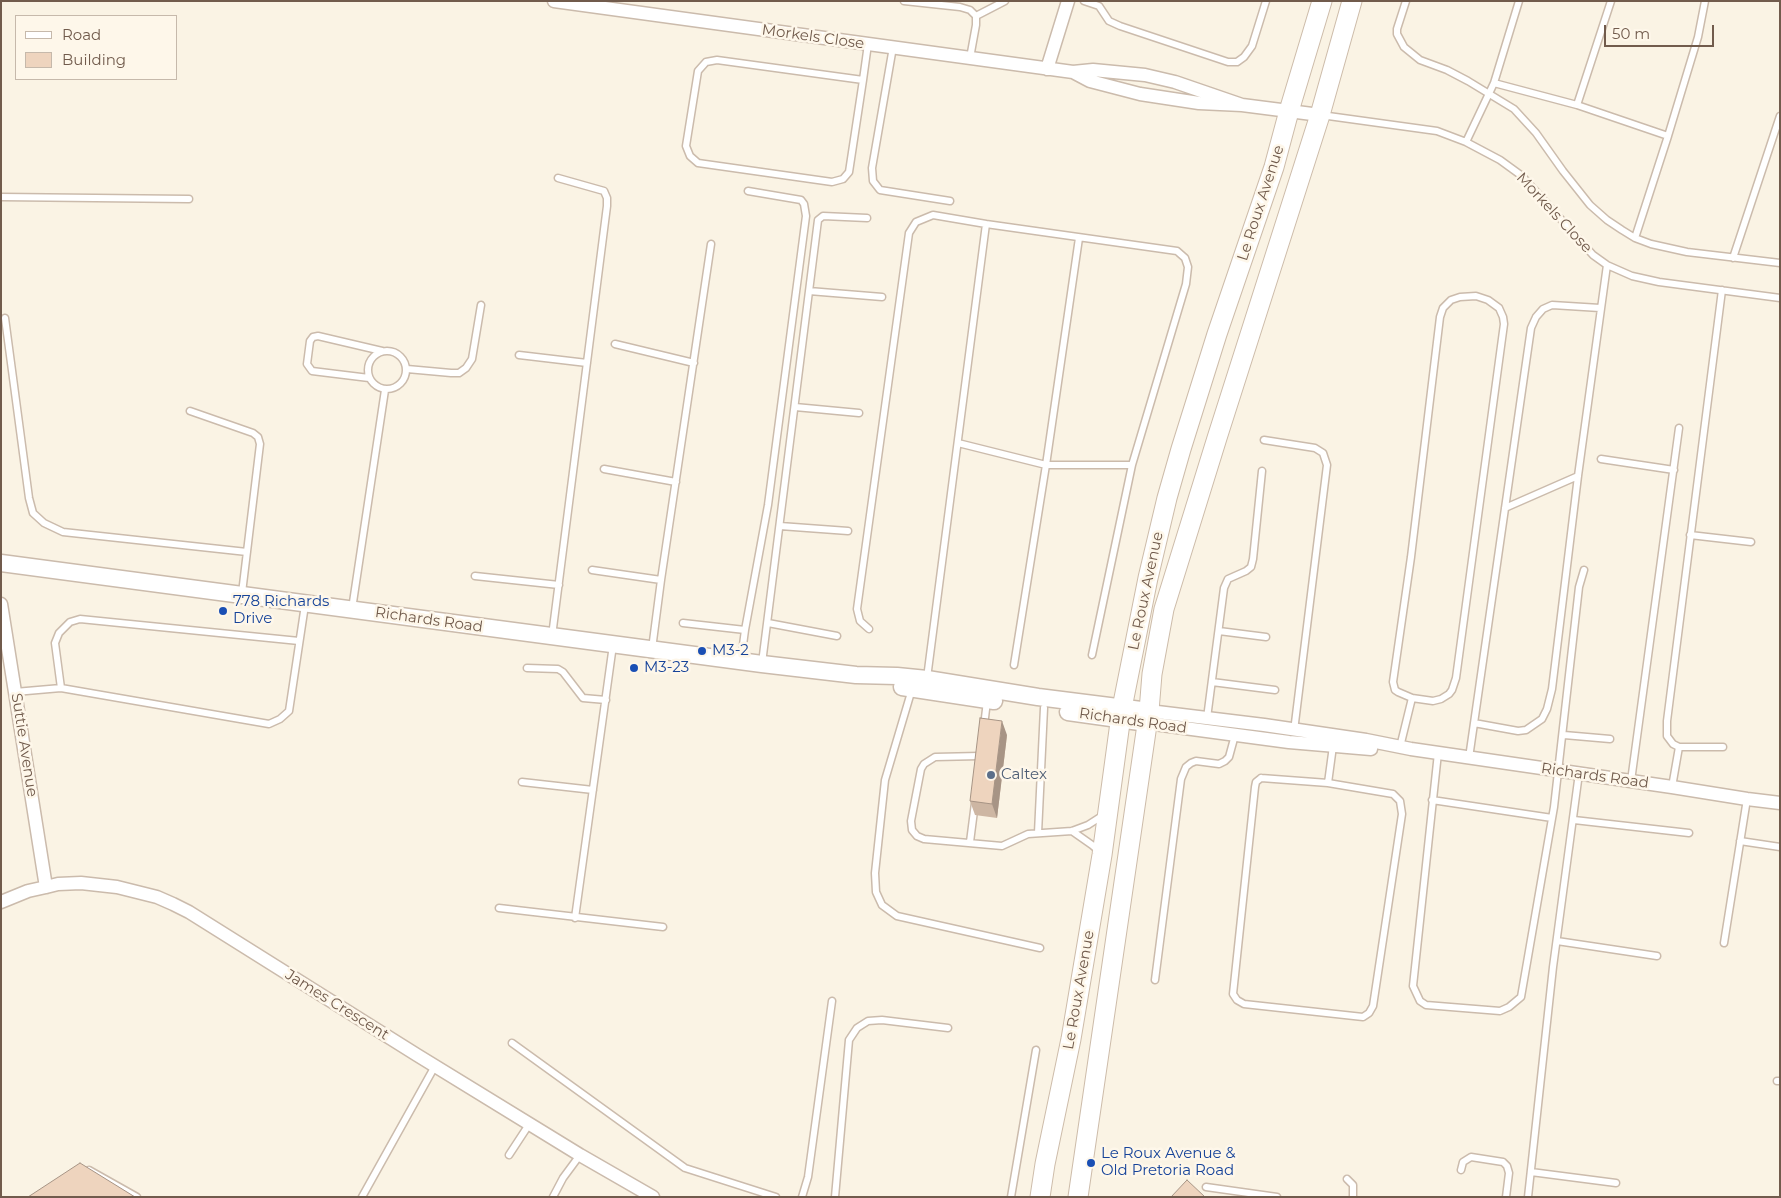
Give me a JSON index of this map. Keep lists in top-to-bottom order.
{
  "streets": {
    "main road": ["Le Roux Avenue"],
    "street": [
      "Morkels Close",
      "Richards Road",
      "Suttie Avenue",
      "James Crescent"
    ]
  },
  "crossings": [
    ["Morkels Close", "Le Roux Avenue"],
    ["Le Roux Avenue", "Richards Road"],
    ["Suttie Avenue", "James Crescent"]
  ],
  "places": [
    "778 Richards Drive",
    "M3-2",
    "M3-23",
    "Caltex",
    "Le Roux Avenue & Old Pretoria Road"
  ],
  "legend": ["Road", "Building"],
  "scale_bar": "50 m"
}
